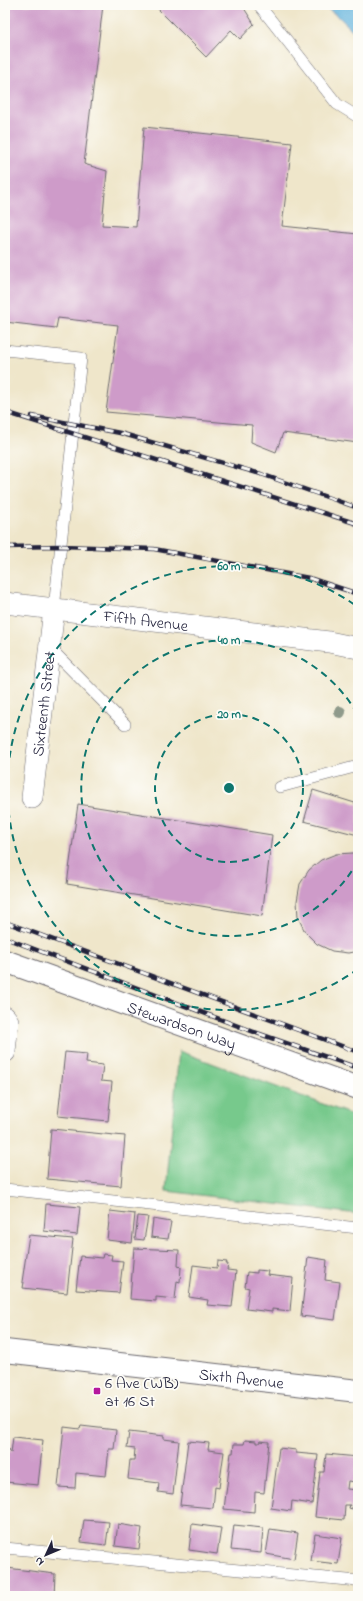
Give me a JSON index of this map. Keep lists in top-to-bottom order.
{
  "streets": {
    "main road": ["Stewardson Way", "Sixth Avenue"],
    "street": ["Fifth Avenue", "Sixteenth Street"]
  },
  "crossings": [
    ["Fifth Avenue", "Sixteenth Street"]
  ],
  "places": {
    "transit": ["6 Ave (WB) at 16 St"]
  },
  "north": "bottom left",
  "rings": ["60 m", "40 m", "20 m"]
}
